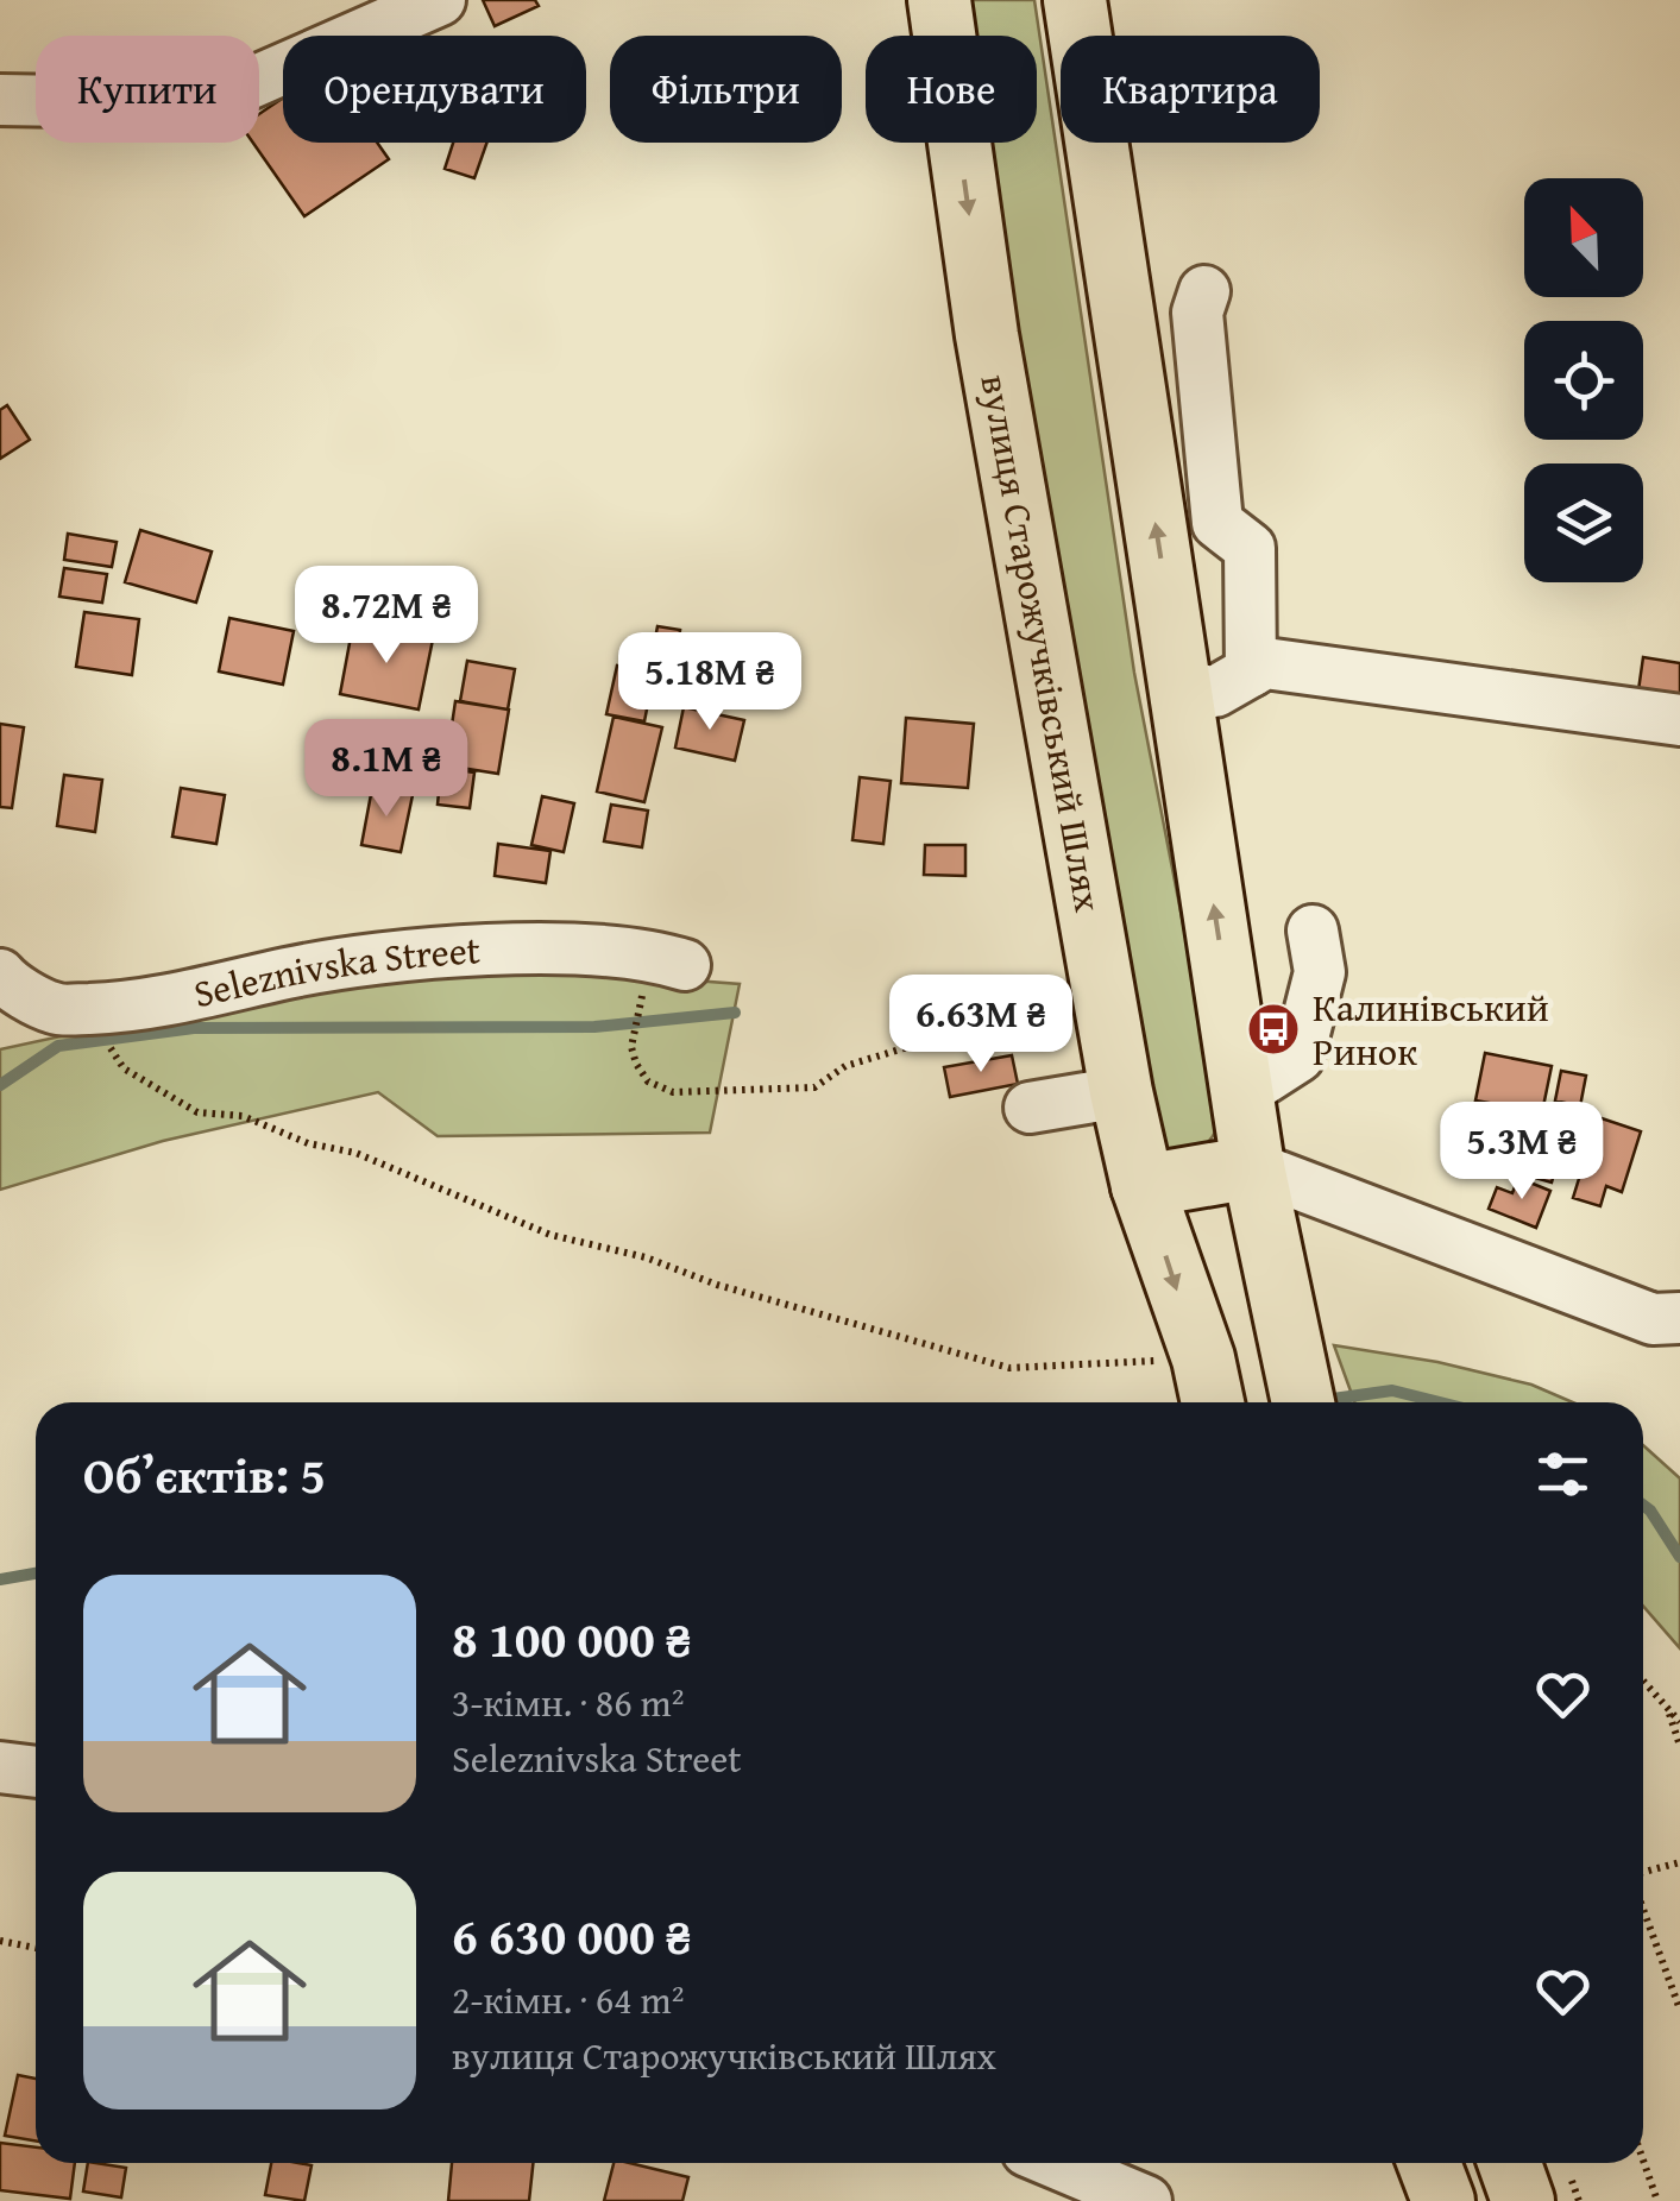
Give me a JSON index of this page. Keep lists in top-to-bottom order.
{
  "streets": {
    "main road": ["вулиця Старожучківський Шлях"],
    "street": ["Seleznivska Street"]
  },
  "places": {
    "bus stop": ["Калинівський Ринок"]
  },
  "north": "top left",
  "page": {
    "chip": [
      "Купити",
      "Орендувати",
      "Фільтри",
      "Нове",
      "Квартира"
    ],
    "price": [
      "8.72M ₴",
      "5.18M ₴",
      "8.1M ₴",
      "6.63M ₴",
      "5.3M ₴"
    ],
    "heading": "Об’єктів: 5",
    "list": [
      {
        "name": "8 100 000 ₴",
        "note": "3-кімн. · 86 m² · Seleznivska Street"
      },
      {
        "name": "6 630 000 ₴",
        "note": "2-кімн. · 64 m² · вулиця Старожучківський Шлях"
      }
    ]
  }
}
